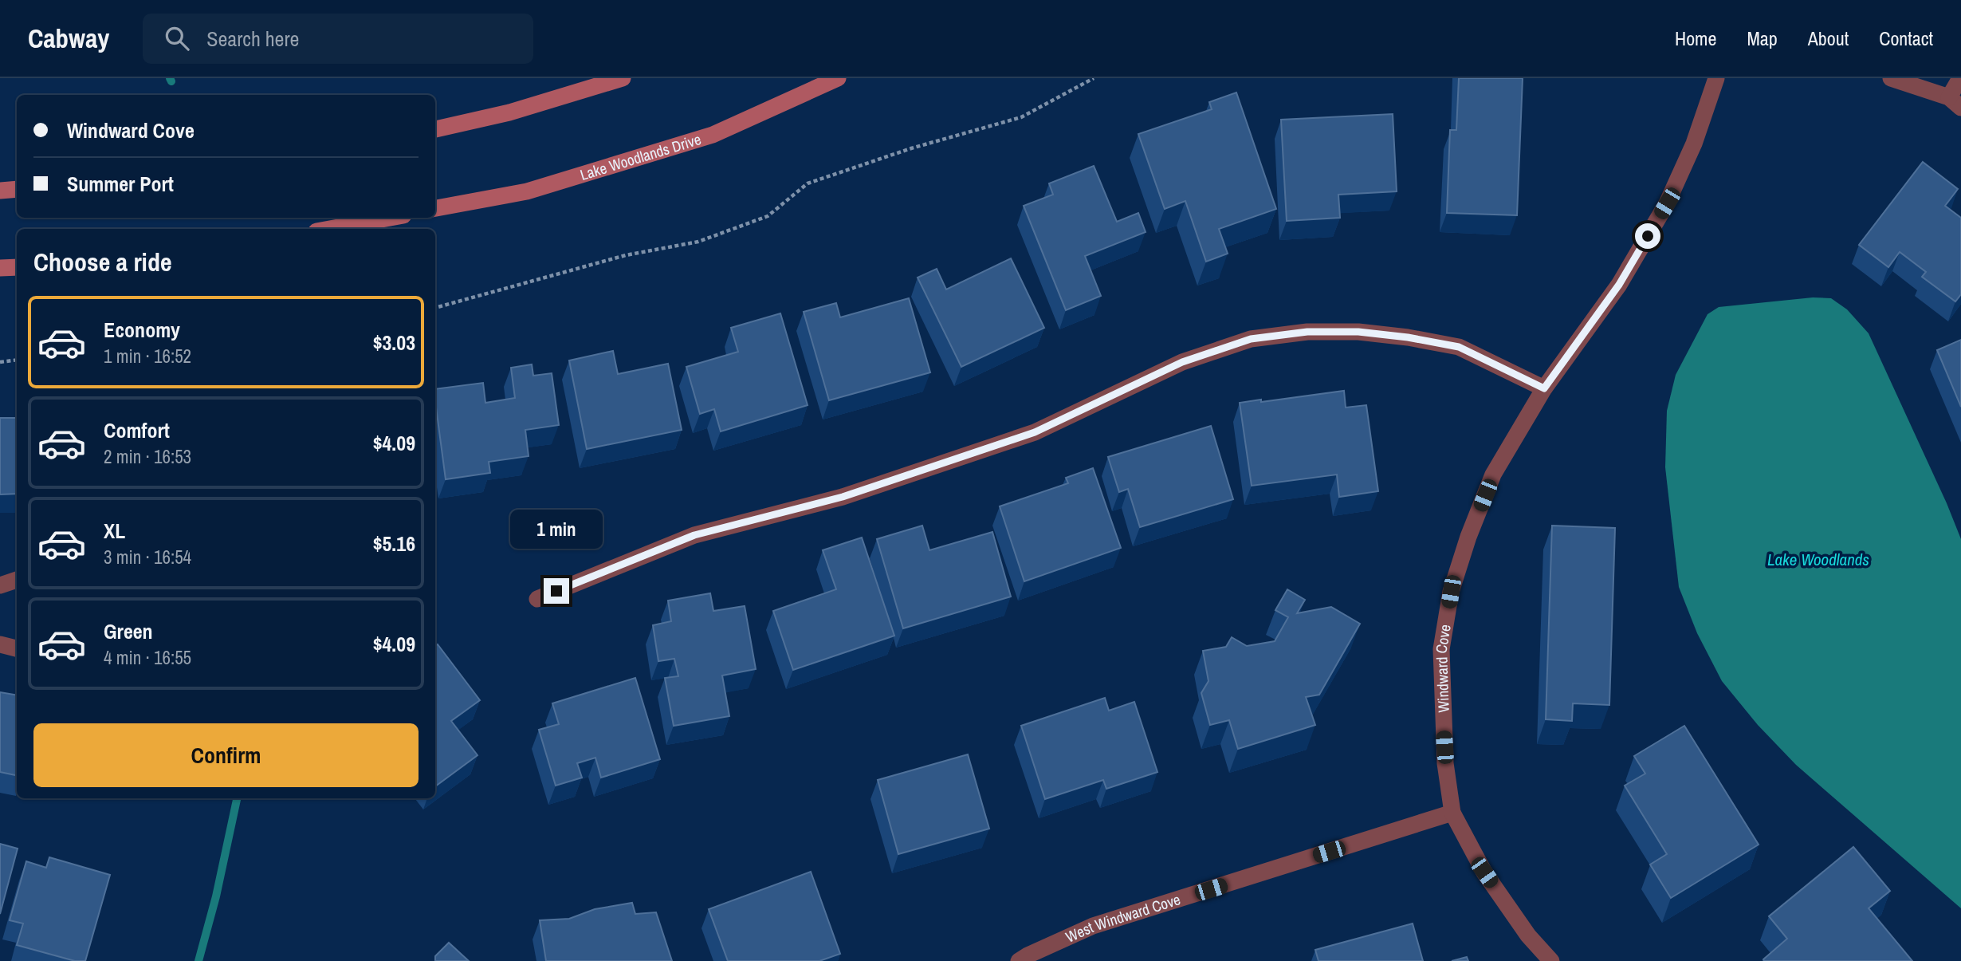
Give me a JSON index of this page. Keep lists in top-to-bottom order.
{
  "streets": {
    "main road": ["Lake Woodlands Drive"],
    "street": ["Windward Cove", "West Windward Cove"]
  },
  "crossings": [
    ["Windward Cove", "West Windward Cove"]
  ],
  "water": ["Lake Woodlands"],
  "page": {
    "header": "Cabway",
    "search": "Search here",
    "nav": [
      "Home",
      "Map",
      "About",
      "Contact"
    ],
    "banner": ["Windward Cove", "Summer Port"],
    "heading": "Choose a ride",
    "list": [
      {
        "name": "Economy",
        "note": "1 min · 16:52",
        "value": "$3.03"
      },
      {
        "name": "Comfort",
        "note": "2 min · 16:53",
        "value": "$4.09"
      },
      {
        "name": "XL",
        "note": "3 min · 16:54",
        "value": "$5.16"
      },
      {
        "name": "Green",
        "note": "4 min · 16:55",
        "value": "$4.09"
      }
    ],
    "bubble": "1 min",
    "buttons": "Confirm"
  }
}
